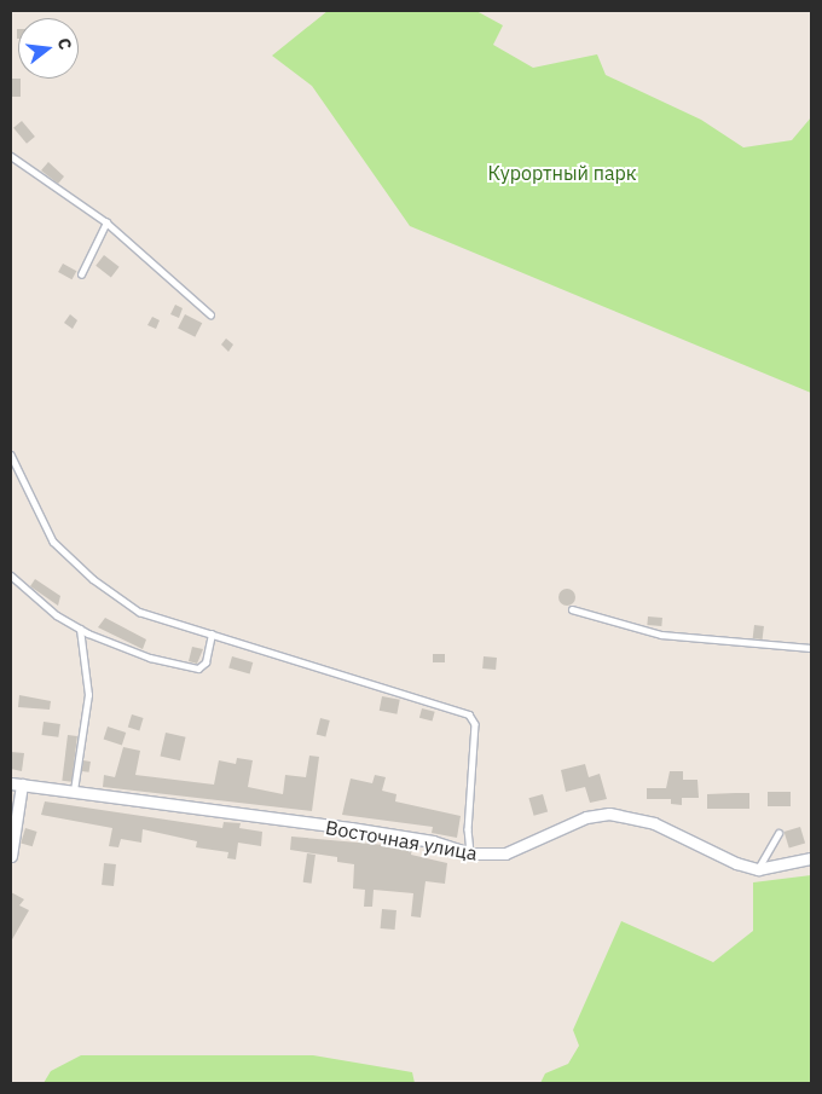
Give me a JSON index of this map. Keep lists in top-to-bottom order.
{
  "streets": {
    "street": ["Восточная улица"]
  },
  "parks": ["Курортный парк"],
  "north": "right"
}
